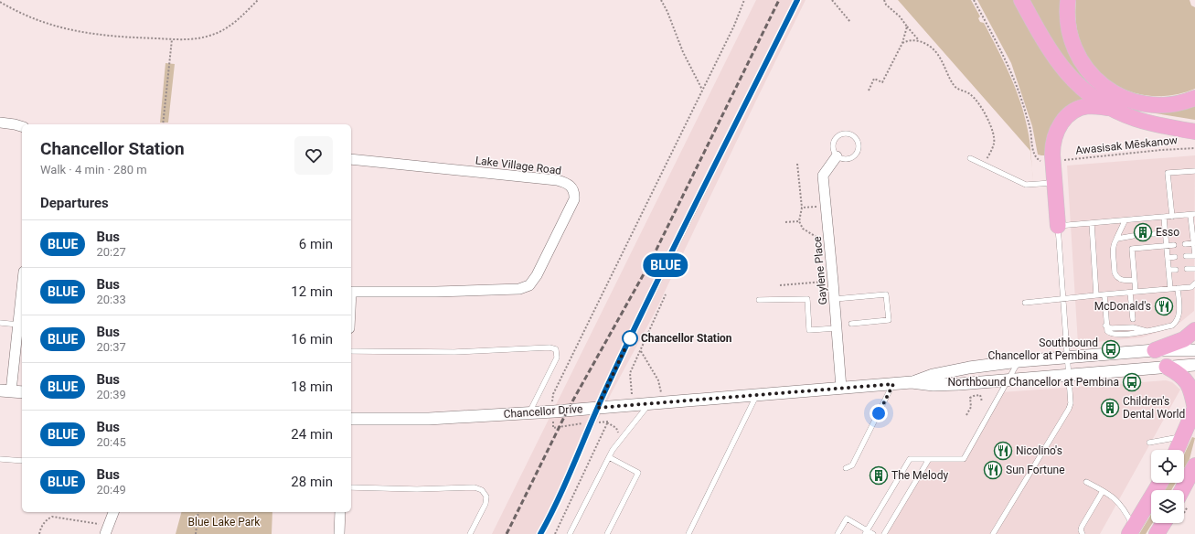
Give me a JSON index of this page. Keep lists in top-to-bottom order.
{
  "streets": {
    "street": ["Lake Village Road", "Gaylene Place", "Chancellor Drive"],
    "path": ["Awasisak Mēskanow"]
  },
  "crossings": [
    ["Gaylene Place", "Chancellor Drive"]
  ],
  "parks": ["Blue Lake Park"],
  "places": {
    "building": ["Esso", "Children's Dental World", "The Melody"],
    "restaurant": ["McDonald's", "Nicolino's", "Sun Fortune"],
    "other": ["Chancellor Station"],
    "bus stop": ["Southbound Chancellor at Pembina", "Northbound Chancellor at Pembina"]
  },
  "lines": ["bus line BLUE"],
  "page": {
    "on_map": "BLUE",
    "heading": [
      ["Chancellor Station", "Walk · 4 min · 280 m"],
      "Departures"
    ],
    "list": [
      {
        "mark": "BLUE",
        "name": "Bus",
        "note": "20:27",
        "value": "6 min"
      },
      {
        "mark": "BLUE",
        "name": "Bus",
        "note": "20:33",
        "value": "12 min"
      },
      {
        "mark": "BLUE",
        "name": "Bus",
        "note": "20:37",
        "value": "16 min"
      },
      {
        "mark": "BLUE",
        "name": "Bus",
        "note": "20:39",
        "value": "18 min"
      },
      {
        "mark": "BLUE",
        "name": "Bus",
        "note": "20:45",
        "value": "24 min"
      },
      {
        "mark": "BLUE",
        "name": "Bus",
        "note": "20:49",
        "value": "28 min"
      }
    ]
  }
}
